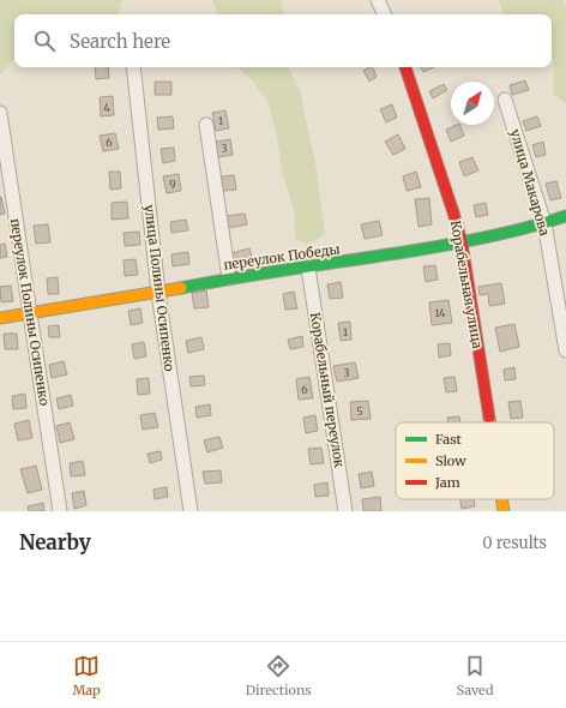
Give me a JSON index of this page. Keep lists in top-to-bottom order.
{
  "streets": {
    "street": [
      "улица Макарова",
      "переулок Победы",
      "Корабельная улица",
      "улица Полины Осипенко",
      "переулок Полины Осипенко",
      "Корабельный переулок"
    ]
  },
  "crossings": [
    ["улица Макарова", "переулок Победы"],
    ["переулок Победы", "Корабельная улица"],
    ["переулок Победы", "улица Полины Осипенко"],
    ["переулок Победы", "переулок Полины Осипенко"],
    ["переулок Победы", "Корабельный переулок"]
  ],
  "house_numbers": [
    "4",
    "1",
    "6",
    "3",
    "9",
    "14",
    "1",
    "3",
    "6",
    "5"
  ],
  "legend": ["Fast", "Slow", "Jam"],
  "north": "top right",
  "page": {
    "search": "Search here",
    "heading": ["Nearby", "0 results"],
    "nav": ["Map", "Directions", "Saved"]
  }
}
